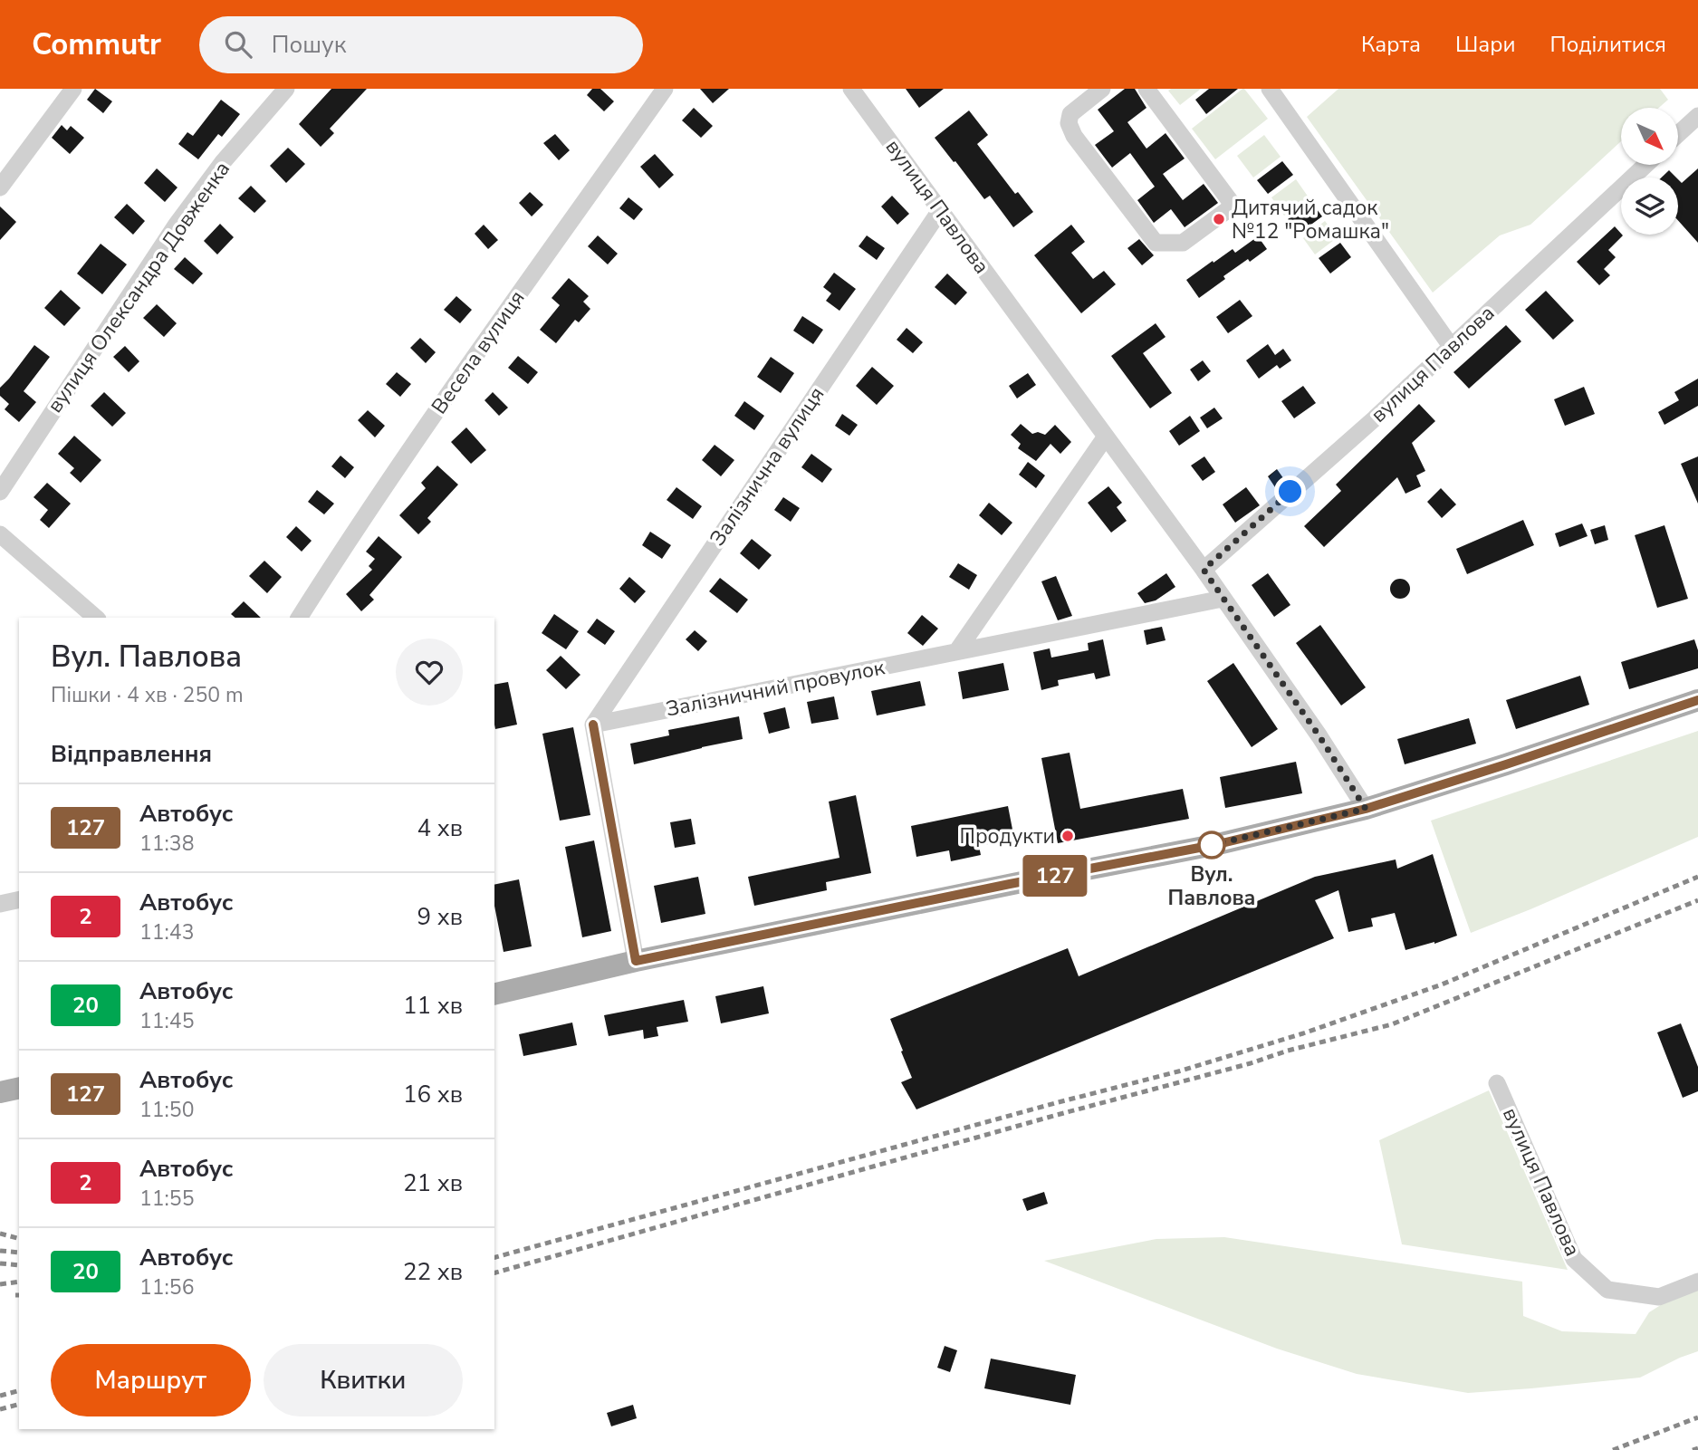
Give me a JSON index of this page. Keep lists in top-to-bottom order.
{
  "streets": {
    "street": [
      "вулиця Павлова",
      "вулиця Олександра Довженка",
      "Весела вулиця",
      "Залізнична вулиця",
      "Залізничний провулок"
    ]
  },
  "crossings": [
    ["вулиця Павлова", "Залізнична вулиця"],
    ["вулиця Павлова", "Залізничний провулок"],
    ["Залізнична вулиця", "Залізничний провулок"]
  ],
  "places": ["Дитячий садок №12 \"Ромашка\"", "Продукти", "Вул. Павлова"],
  "lines": ["bus line 127"],
  "north": "bottom right",
  "page": {
    "header": "Commutr",
    "search": "Пошук",
    "nav": ["Карта", "Шари", "Поділитися"],
    "on_map": "127",
    "heading": [
      ["Вул. Павлова", "Пішки · 4 хв · 250 m"],
      "Відправлення"
    ],
    "list": [
      {
        "mark": "127",
        "name": "Автобус",
        "note": "11:38",
        "value": "4 хв"
      },
      {
        "mark": "2",
        "name": "Автобус",
        "note": "11:43",
        "value": "9 хв"
      },
      {
        "mark": "20",
        "name": "Автобус",
        "note": "11:45",
        "value": "11 хв"
      },
      {
        "mark": "127",
        "name": "Автобус",
        "note": "11:50",
        "value": "16 хв"
      },
      {
        "mark": "2",
        "name": "Автобус",
        "note": "11:55",
        "value": "21 хв"
      },
      {
        "mark": "20",
        "name": "Автобус",
        "note": "11:56",
        "value": "22 хв"
      }
    ],
    "buttons": ["Маршрут", "Квитки"]
  }
}
